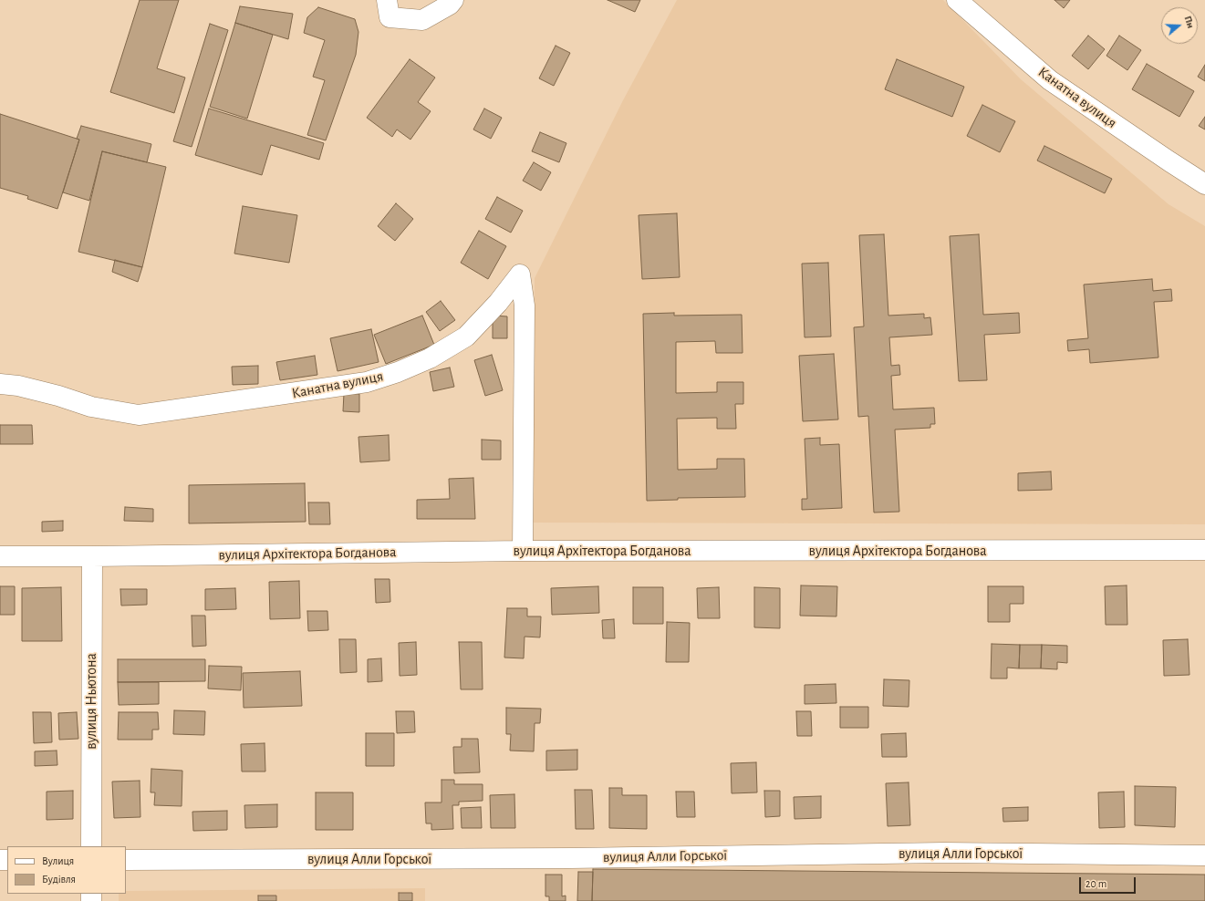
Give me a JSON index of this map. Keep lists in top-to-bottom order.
{
  "streets": {
    "street": [
      "Канатна вулиця",
      "вулиця Архітектора Богданова",
      "вулиця Ньютона",
      "вулиця Алли Горської"
    ]
  },
  "crossings": [
    ["Канатна вулиця", "вулиця Архітектора Богданова"],
    ["вулиця Архітектора Богданова", "вулиця Ньютона"]
  ],
  "legend": ["Вулиця", "Будівля"],
  "scale_bar": "20 m",
  "north": "right"
}
